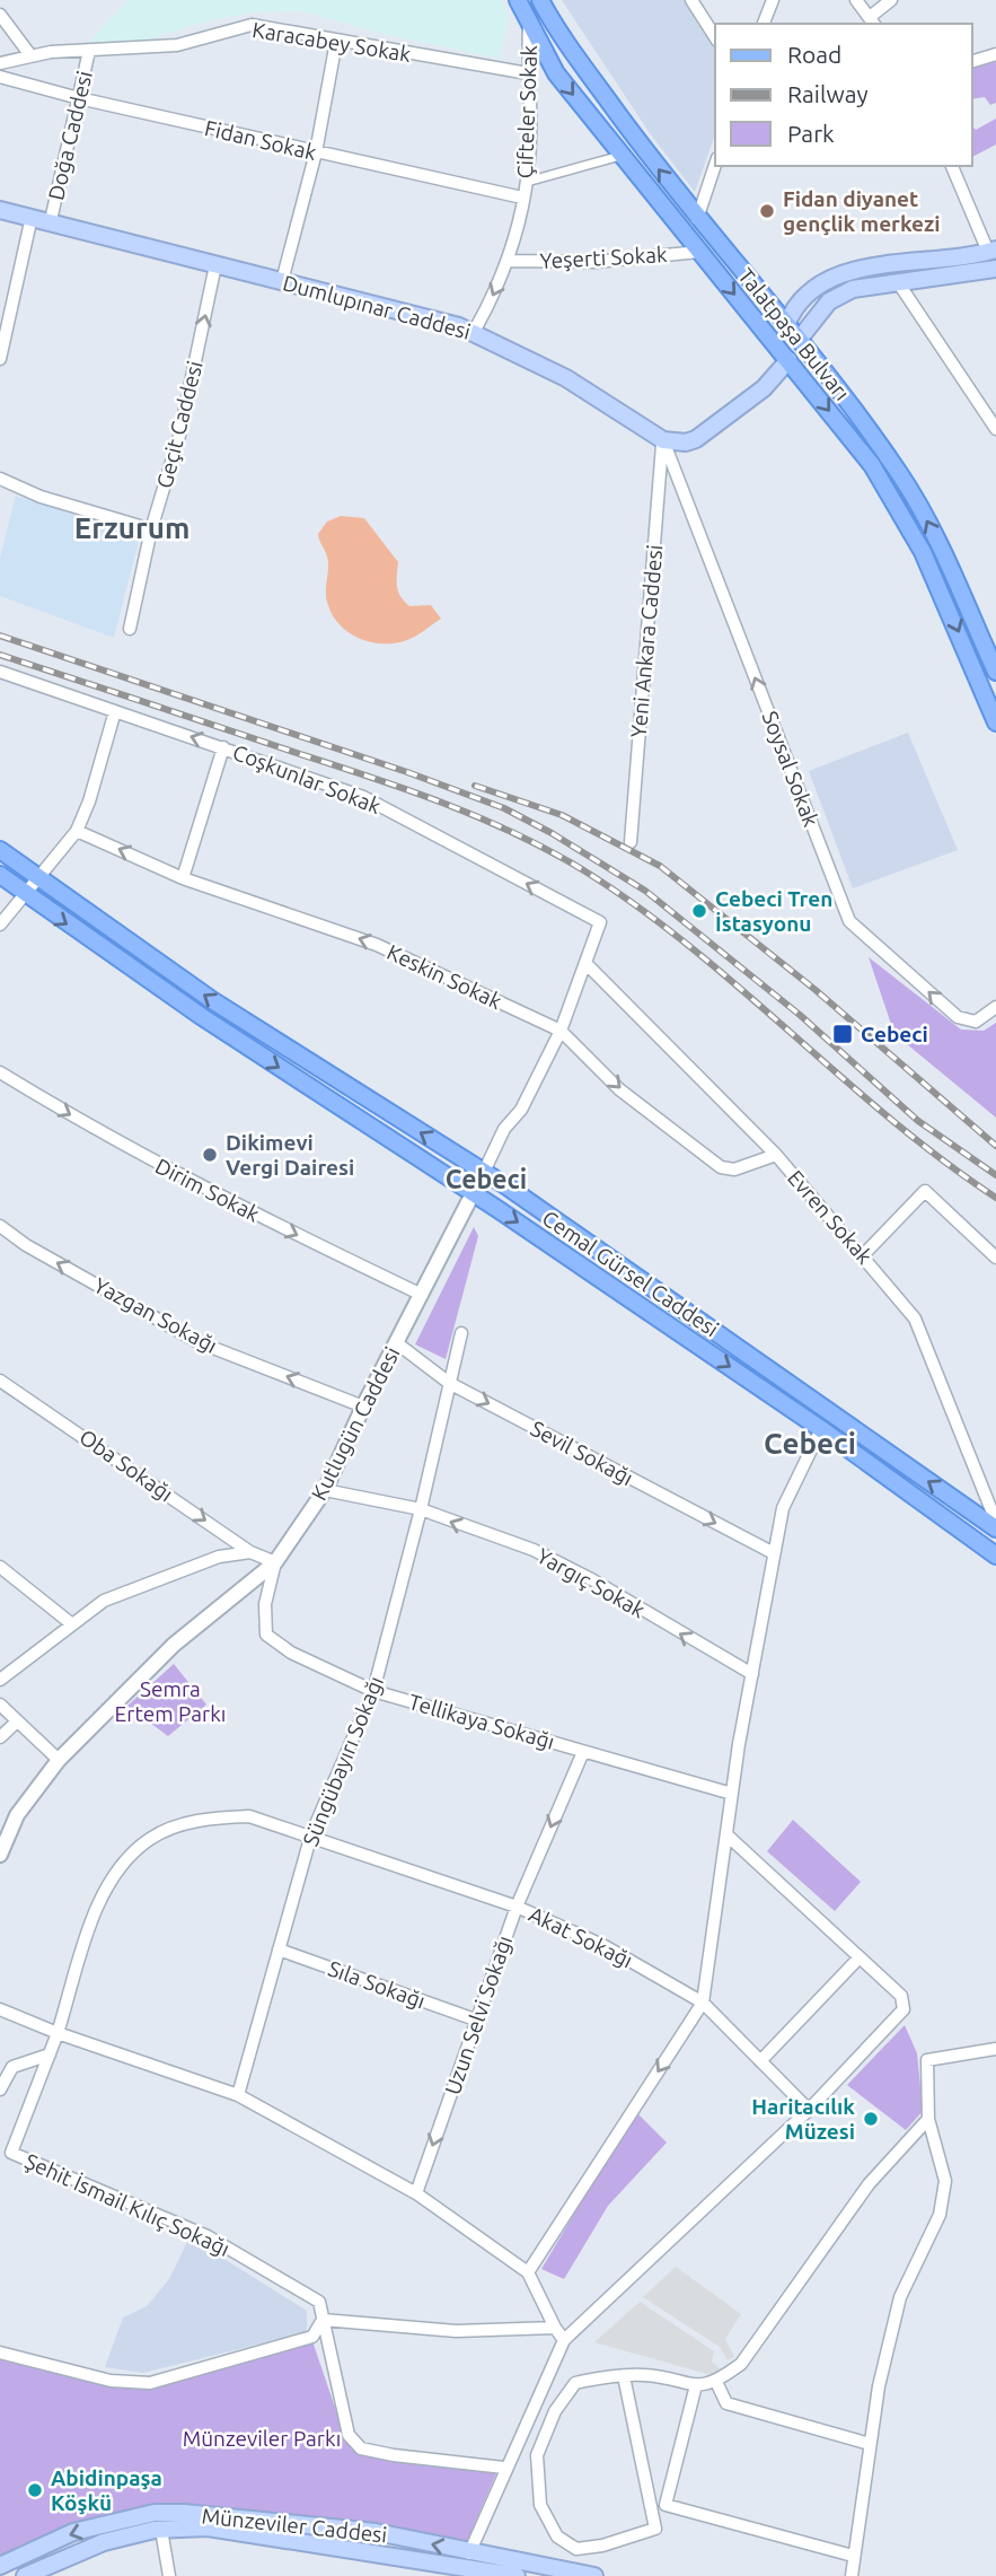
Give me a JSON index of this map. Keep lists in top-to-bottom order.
{
  "streets": {
    "main road": [
      "Dumlupınar Caddesi",
      "Talatpaşa Bulvarı",
      "Cemal Gürsel Caddesi",
      "Münzeviler Caddesi"
    ],
    "street": [
      "Karacabey Sokak",
      "Çifteler Sokak",
      "Doğa Caddesi",
      "Fidan Sokak",
      "Yeşerti Sokak",
      "Geçit Caddesi",
      "Yeni Ankara Caddesi",
      "Soysal Sokak",
      "Coşkunlar Sokak",
      "Keskin Sokak",
      "Dirim Sokak",
      "Evren Sokak",
      "Yazgan Sokağı",
      "Kutlugün Caddesi",
      "Sevil Sokağı",
      "Oba Sokağı",
      "Yargıç Sokak",
      "Tellikaya Sokağı",
      "Süngübayırı Sokağı",
      "Akat Sokağı",
      "Sıla Sokağı",
      "Uzun Selvi Sokağı",
      "Şehit İsmail Kılıç Sokağı"
    ]
  },
  "crossings": [
    ["Karacabey Sokak", "Çifteler Sokak"],
    ["Karacabey Sokak", "Doğa Caddesi"],
    ["Çifteler Sokak", "Fidan Sokak"],
    ["Çifteler Sokak", "Yeşerti Sokak"],
    ["Çifteler Sokak", "Dumlupınar Caddesi"],
    ["Çifteler Sokak", "Talatpaşa Bulvarı"],
    ["Doğa Caddesi", "Fidan Sokak"],
    ["Doğa Caddesi", "Dumlupınar Caddesi"],
    ["Yeşerti Sokak", "Talatpaşa Bulvarı"],
    ["Dumlupınar Caddesi", "Geçit Caddesi"],
    ["Dumlupınar Caddesi", "Yeni Ankara Caddesi"],
    ["Dumlupınar Caddesi", "Soysal Sokak"],
    ["Yeni Ankara Caddesi", "Soysal Sokak"],
    ["Coşkunlar Sokak", "Evren Sokak"],
    ["Keskin Sokak", "Evren Sokak"],
    ["Dirim Sokak", "Kutlugün Caddesi"],
    ["Cemal Gürsel Caddesi", "Kutlugün Caddesi"],
    ["Yazgan Sokağı", "Kutlugün Caddesi"],
    ["Kutlugün Caddesi", "Sevil Sokağı"],
    ["Kutlugün Caddesi", "Oba Sokağı"],
    ["Kutlugün Caddesi", "Yargıç Sokak"],
    ["Kutlugün Caddesi", "Tellikaya Sokağı"],
    ["Sevil Sokağı", "Süngübayırı Sokağı"],
    ["Oba Sokağı", "Tellikaya Sokağı"],
    ["Yargıç Sokak", "Süngübayırı Sokağı"],
    ["Tellikaya Sokağı", "Süngübayırı Sokağı"],
    ["Tellikaya Sokağı", "Uzun Selvi Sokağı"],
    ["Süngübayırı Sokağı", "Akat Sokağı"],
    ["Süngübayırı Sokağı", "Sıla Sokağı"],
    ["Akat Sokağı", "Uzun Selvi Sokağı"],
    ["Akat Sokağı", "Şehit İsmail Kılıç Sokağı"],
    ["Sıla Sokağı", "Uzun Selvi Sokağı"]
  ],
  "one_way": [
    "Geçit Caddesi",
    "Soysal Sokak",
    "Coşkunlar Sokak",
    "Dirim Sokak",
    "Yazgan Sokağı",
    "Sevil Sokağı",
    "Oba Sokağı",
    "Yargıç Sokak",
    "Uzun Selvi Sokağı"
  ],
  "districts": ["Erzurum", "Cebeci", "Cebeci"],
  "parks": ["Semra Ertem Parkı", "Münzeviler Parkı"],
  "places": {
    "other": [
      "Fidan diyanet gençlik merkezi",
      "Cebeci Tren İstasyonu",
      "Dikimevi Vergi Dairesi",
      "Haritacılık Müzesi",
      "Abidinpaşa Köşkü"
    ],
    "transit": ["Cebeci"]
  },
  "legend": ["Road", "Railway", "Park"]
}
